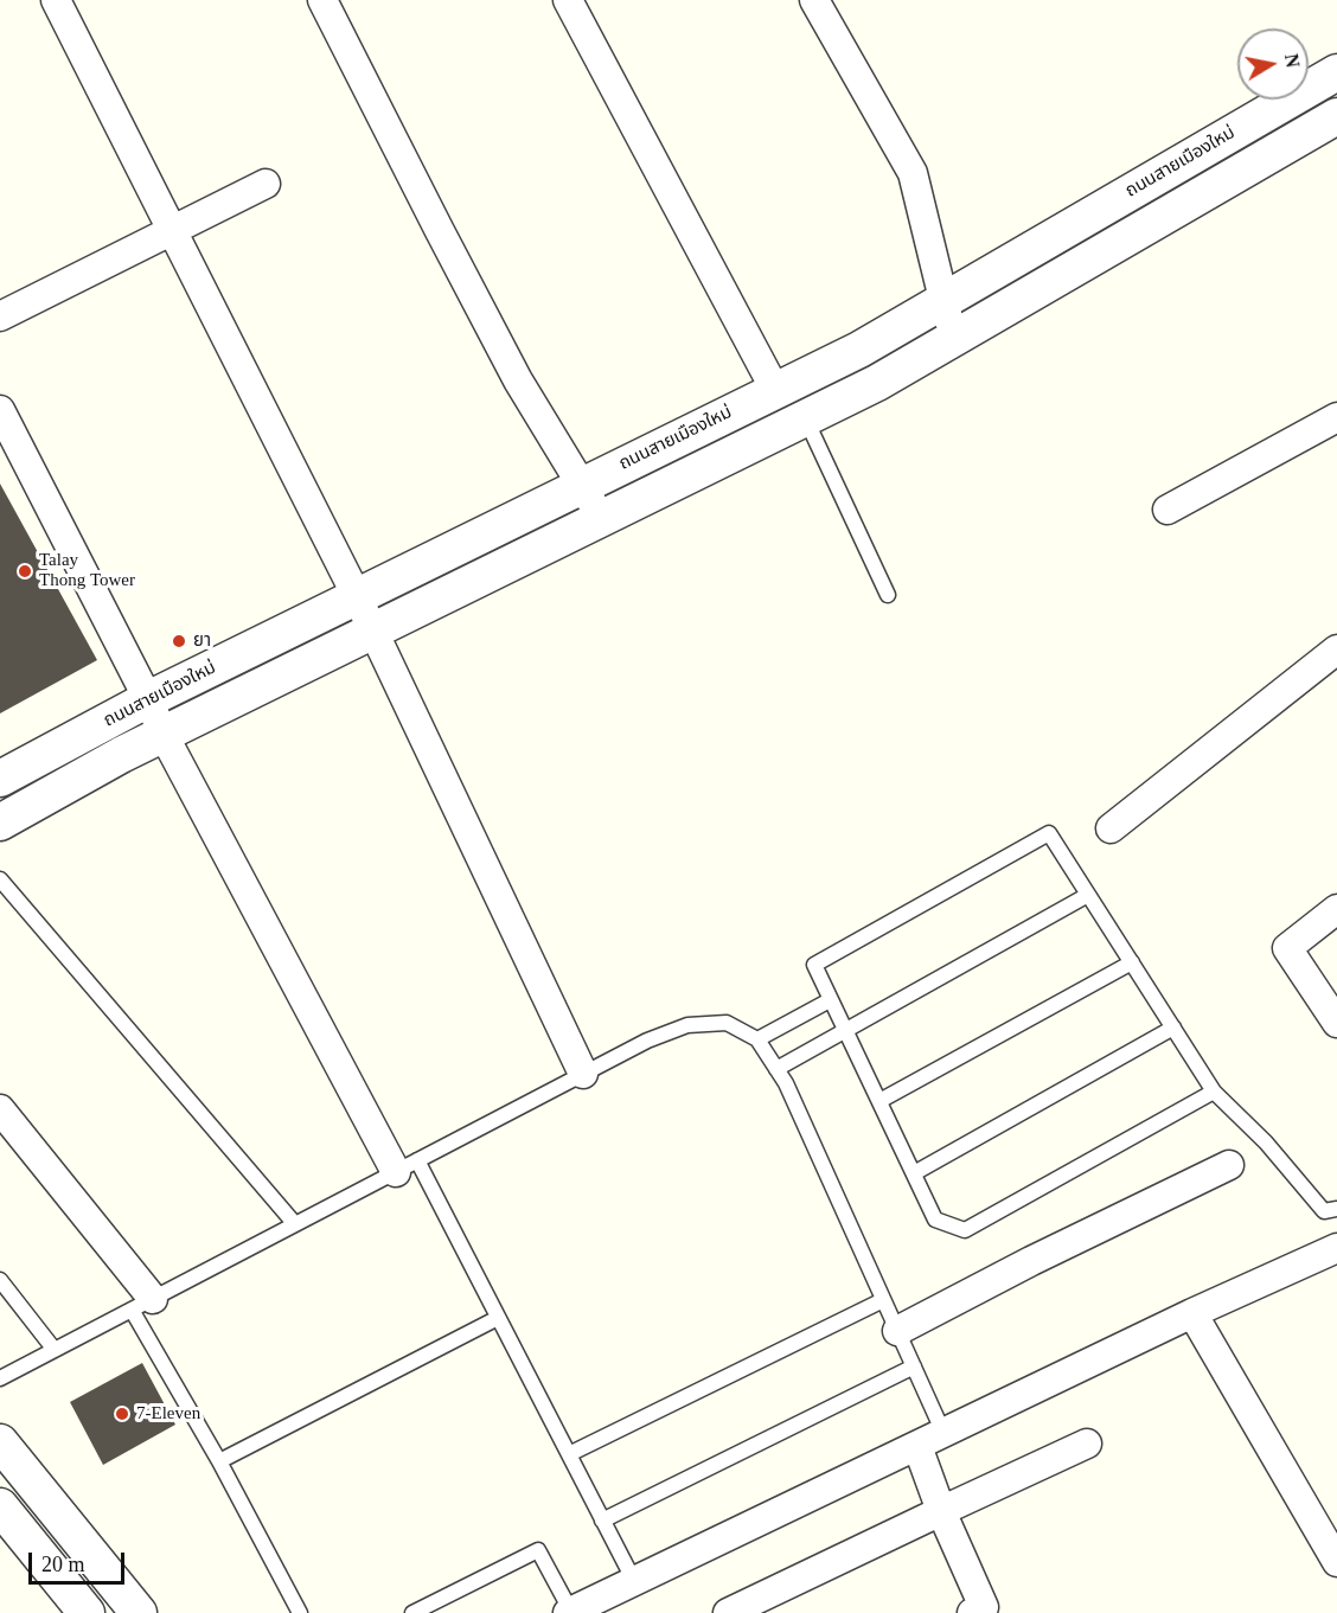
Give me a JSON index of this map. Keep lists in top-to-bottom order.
{
  "streets": {
    "street": ["ถนนสายเมืองใหม่"]
  },
  "places": ["Talay Thong Tower", "ยา", "7-Eleven"],
  "scale_bar": "20 m",
  "north": "right"
}
